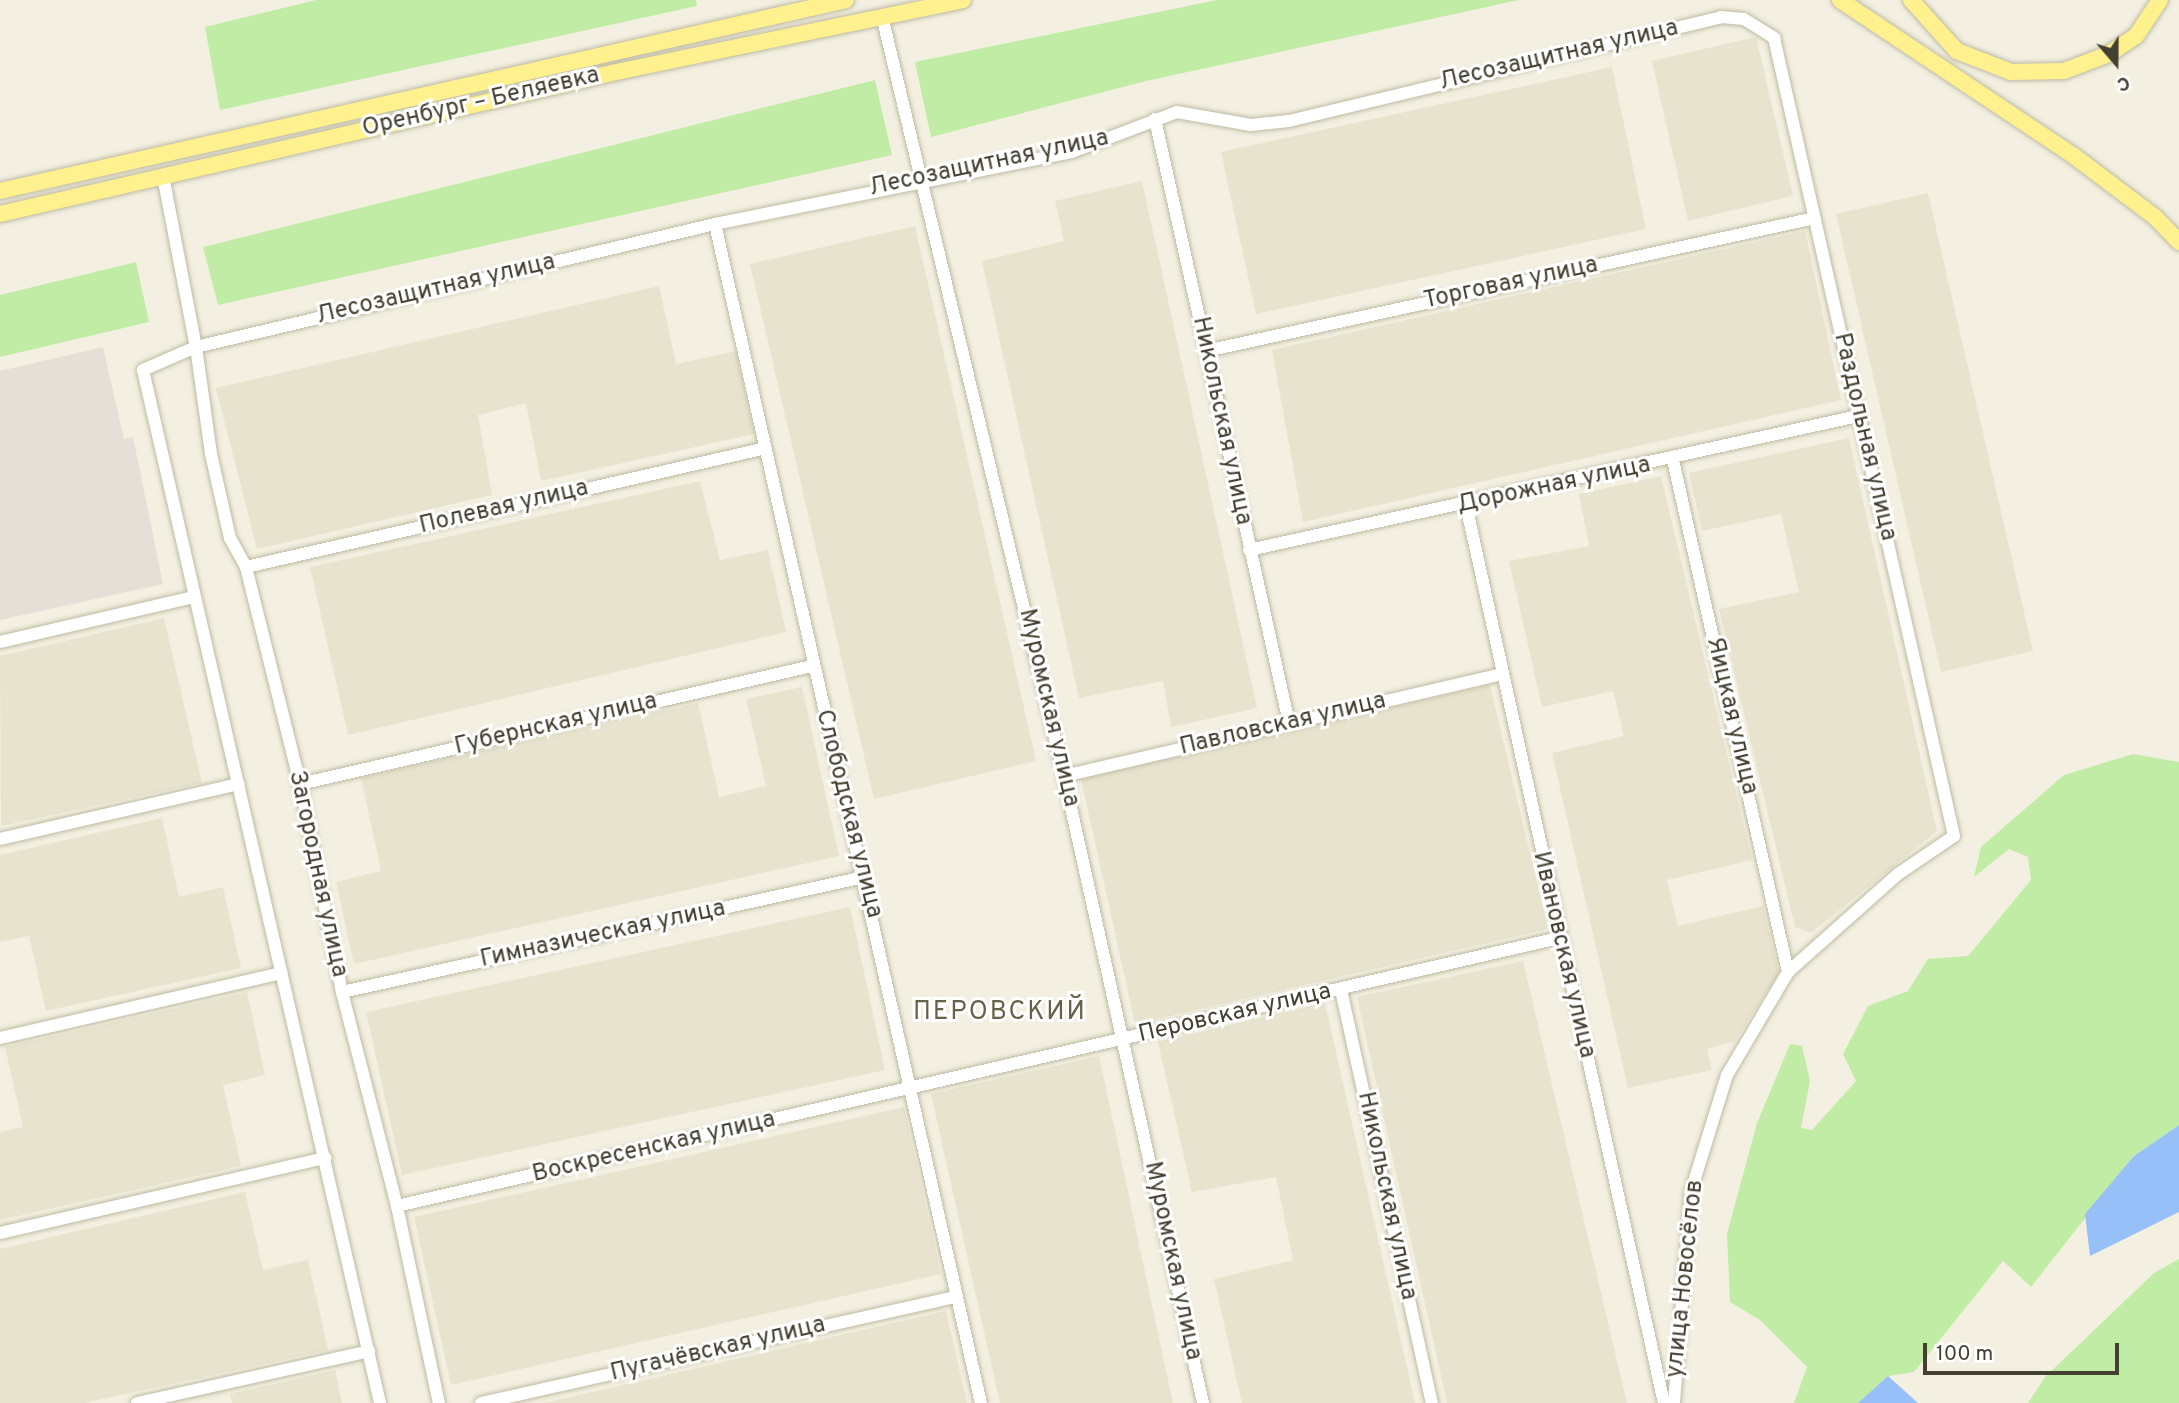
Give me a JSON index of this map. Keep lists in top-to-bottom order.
{
  "streets": {
    "main road": ["Оренбург – Беляевка"],
    "street": [
      "Лесозащитная улица",
      "Торговая улица",
      "Никольская улица",
      "Раздольная улица",
      "Дорожная улица",
      "Полевая улица",
      "Муромская улица",
      "Яицкая улица",
      "Губернская улица",
      "Павловская улица",
      "Слободская улица",
      "Загородная улица",
      "Гимназическая улица",
      "Ивановская улица",
      "Перовская улица",
      "Воскресенская улица",
      "улица Новосёлов",
      "Пугачёвская улица"
    ]
  },
  "crossings": [
    ["Лесозащитная улица", "Никольская улица"],
    ["Лесозащитная улица", "Раздольная улица"],
    ["Лесозащитная улица", "Муромская улица"],
    ["Лесозащитная улица", "Слободская улица"],
    ["Лесозащитная улица", "Загородная улица"],
    ["Оренбург – Беляевка", "Муромская улица"],
    ["Оренбург – Беляевка", "Загородная улица"],
    ["Торговая улица", "Никольская улица"],
    ["Торговая улица", "Раздольная улица"],
    ["Никольская улица", "Дорожная улица"],
    ["Никольская улица", "Павловская улица"],
    ["Никольская улица", "Перовская улица"],
    ["Раздольная улица", "Дорожная улица"],
    ["Раздольная улица", "улица Новосёлов"],
    ["Дорожная улица", "Яицкая улица"],
    ["Дорожная улица", "Ивановская улица"],
    ["Полевая улица", "Слободская улица"],
    ["Полевая улица", "Загородная улица"],
    ["Муромская улица", "Павловская улица"],
    ["Муромская улица", "Перовская улица"],
    ["Яицкая улица", "улица Новосёлов"],
    ["Губернская улица", "Слободская улица"],
    ["Губернская улица", "Загородная улица"],
    ["Павловская улица", "Ивановская улица"],
    ["Слободская улица", "Гимназическая улица"],
    ["Слободская улица", "Перовская улица"],
    ["Слободская улица", "Воскресенская улица"],
    ["Слободская улица", "Пугачёвская улица"],
    ["Загородная улица", "Гимназическая улица"],
    ["Загородная улица", "Воскресенская улица"],
    ["Ивановская улица", "Перовская улица"],
    ["Перовская улица", "Воскресенская улица"]
  ],
  "districts": ["ПЕРОВСКИЙ"],
  "scale_bar": "100 m",
  "north": "bottom"
}
